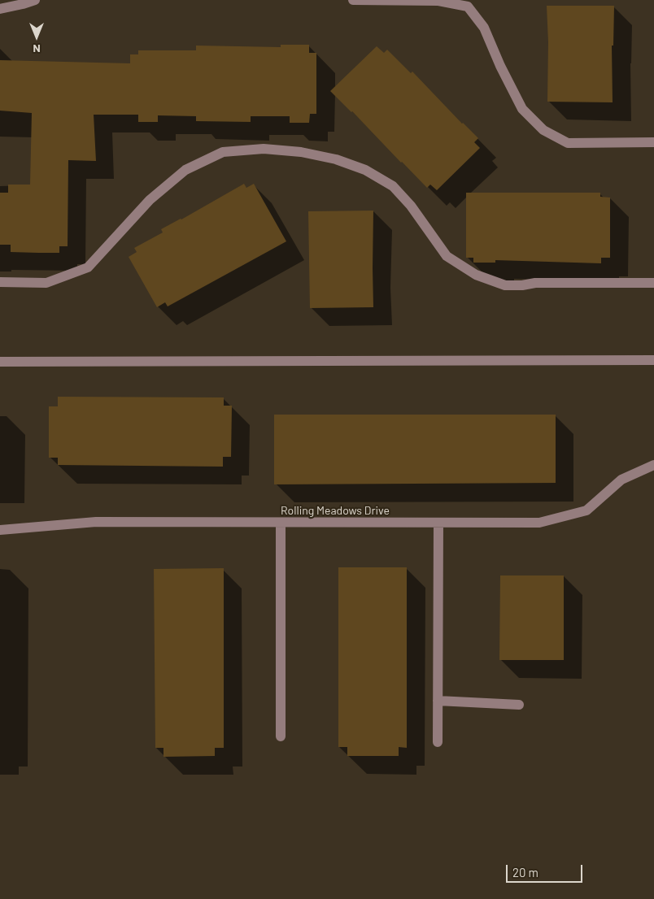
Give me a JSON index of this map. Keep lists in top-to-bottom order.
{
  "streets": {
    "lane": ["Rolling Meadows Drive"]
  },
  "scale_bar": "20 m",
  "north": "bottom"
}
